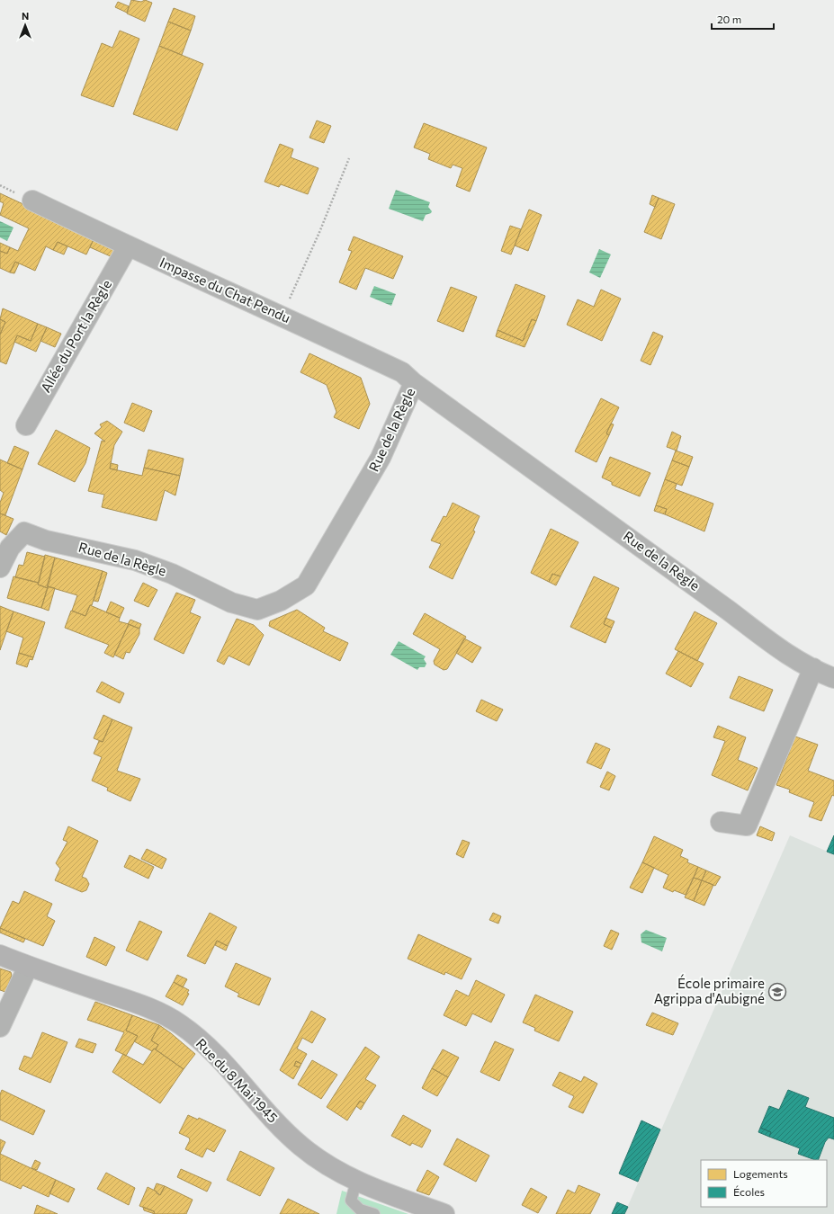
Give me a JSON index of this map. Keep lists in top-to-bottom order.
{
  "streets": {
    "street": [
      "Impasse du Chat Pendu",
      "Allée du Port la Règle",
      "Rue de la Règle",
      "Rue du 8 Mai 1945"
    ]
  },
  "crossings": [
    ["Impasse du Chat Pendu", "Allée du Port la Règle"],
    ["Impasse du Chat Pendu", "Rue de la Règle"]
  ],
  "places": {
    "school or university": ["École primaire Agrippa d'Aubigné"]
  },
  "legend": ["Logements", "Écoles"],
  "scale_bar": "20 m",
  "north": "top"
}
